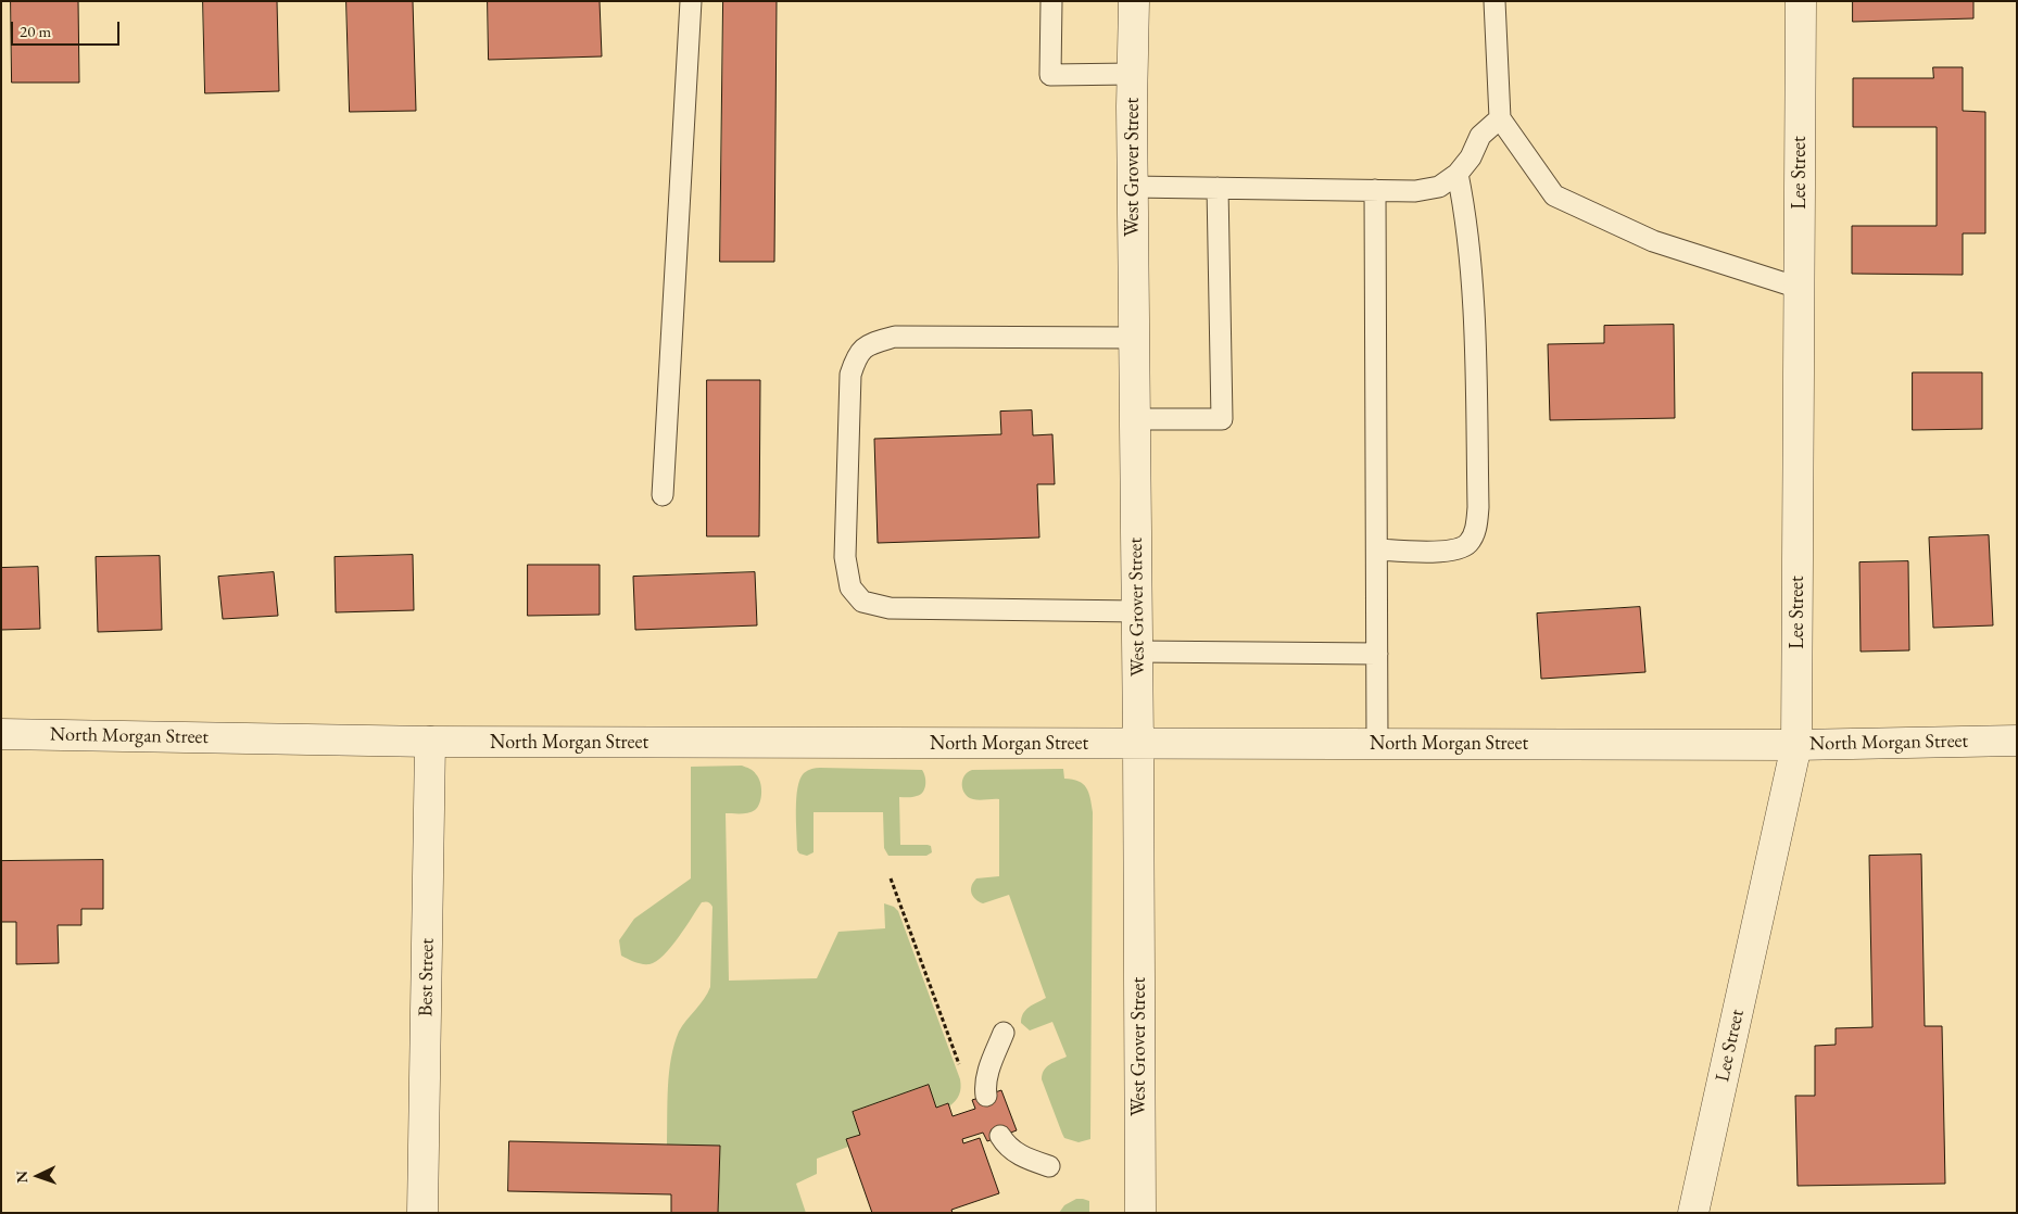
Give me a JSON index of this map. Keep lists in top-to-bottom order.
{
  "streets": {
    "street": [
      "West Grover Street",
      "Lee Street",
      "North Morgan Street",
      "Best Street"
    ]
  },
  "crossings": [
    ["West Grover Street", "North Morgan Street"],
    ["Lee Street", "North Morgan Street"],
    ["North Morgan Street", "Best Street"]
  ],
  "scale_bar": "20 m",
  "north": "left"
}
